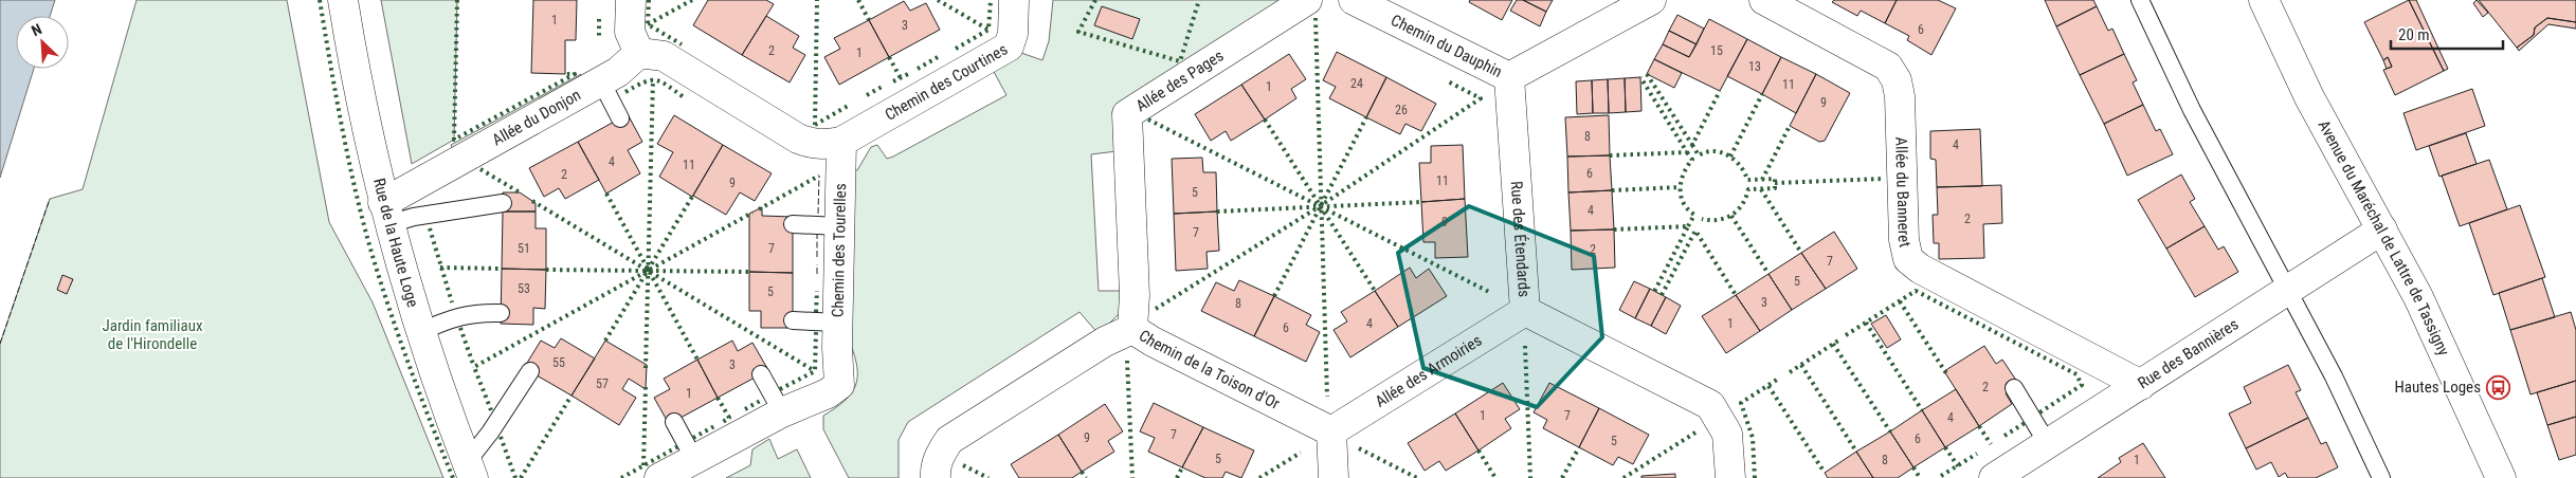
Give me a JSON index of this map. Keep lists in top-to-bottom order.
{
  "streets": {
    "street": [
      "Chemin du Dauphin",
      "Allée des Pages",
      "Chemin des Courtines",
      "Allée du Donjon",
      "Allée du Banneret",
      "Avenue du Maréchal de Lattre de Tassigny",
      "Rue des Étendards",
      "Rue de la Haute Loge",
      "Chemin des Tourelles",
      "Rue des Bannières",
      "Chemin de la Toison d'Or",
      "Allée des Armoiries"
    ]
  },
  "crossings": [
    ["Chemin du Dauphin", "Rue des Étendards"],
    ["Allée des Pages", "Chemin de la Toison d'Or"],
    ["Chemin des Courtines", "Chemin des Tourelles"],
    ["Allée du Donjon", "Rue de la Haute Loge"],
    ["Allée du Banneret", "Rue des Bannières"],
    ["Avenue du Maréchal de Lattre de Tassigny", "Rue des Bannières"],
    ["Rue des Étendards", "Allée des Armoiries"],
    ["Chemin de la Toison d'Or", "Allée des Armoiries"]
  ],
  "parks": ["Jardin familiaux de l'Hirondelle"],
  "places": {
    "bus stop": ["Hautes Loges"]
  },
  "house_numbers": [
    "1",
    "3",
    "6",
    "2",
    "15",
    "1",
    "13",
    "24",
    "11",
    "1",
    "9",
    "26",
    "8",
    "4",
    "4",
    "11",
    "6",
    "2",
    "11",
    "9",
    "5",
    "4",
    "2",
    "9",
    "7",
    "51",
    "7",
    "2",
    "7",
    "5",
    "53",
    "5",
    "3",
    "8",
    "4",
    "1",
    "6",
    "55",
    "3",
    "57",
    "2",
    "1",
    "1",
    "7",
    "4",
    "7",
    "9",
    "6",
    "5",
    "5",
    "8",
    "1"
  ],
  "scale_bar": "20 m",
  "north": "top left"
}
